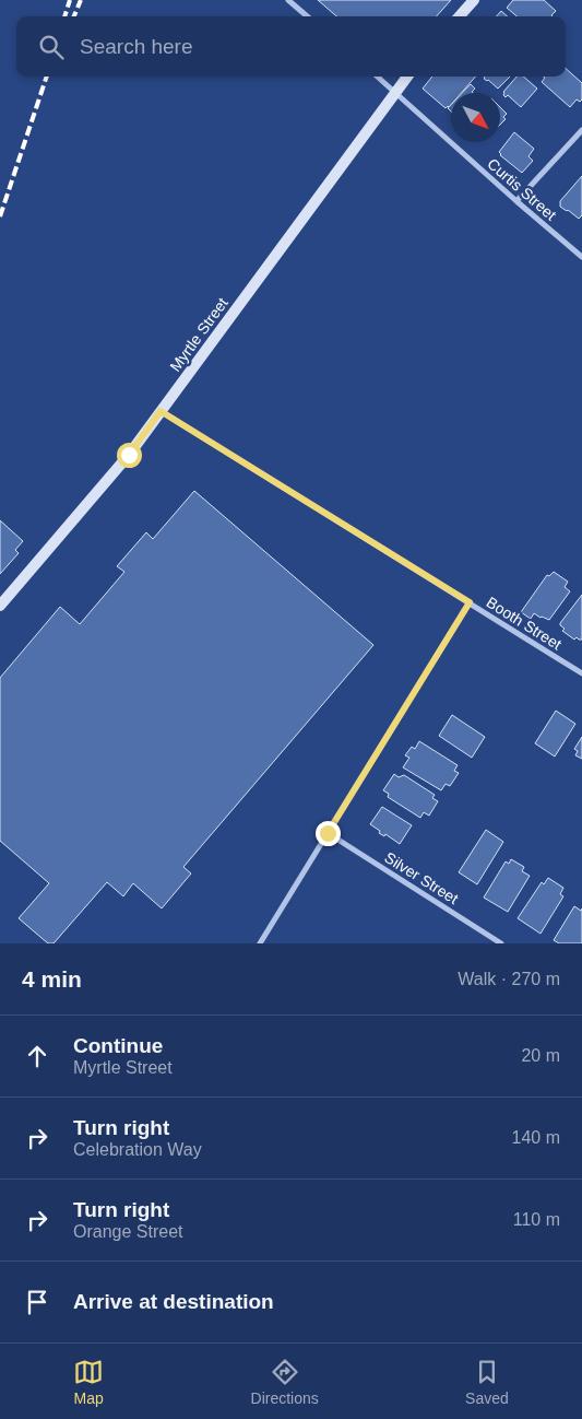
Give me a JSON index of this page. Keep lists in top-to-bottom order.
{
  "streets": {
    "street": [
      "Curtis Street",
      "Myrtle Street",
      "Booth Street",
      "Silver Street"
    ]
  },
  "crossings": [
    ["Curtis Street", "Myrtle Street"],
    ["Myrtle Street", "Booth Street"]
  ],
  "north": "bottom right",
  "page": {
    "search": "Search here",
    "heading": ["4 min", "Walk · 270 m"],
    "list": [
      ["Continue", "Myrtle Street", "20 m"],
      ["Turn right", "Celebration Way", "140 m"],
      ["Turn right", "Orange Street", "110 m"],
      "Arrive at destination"
    ],
    "nav": ["Map", "Directions", "Saved"]
  }
}
